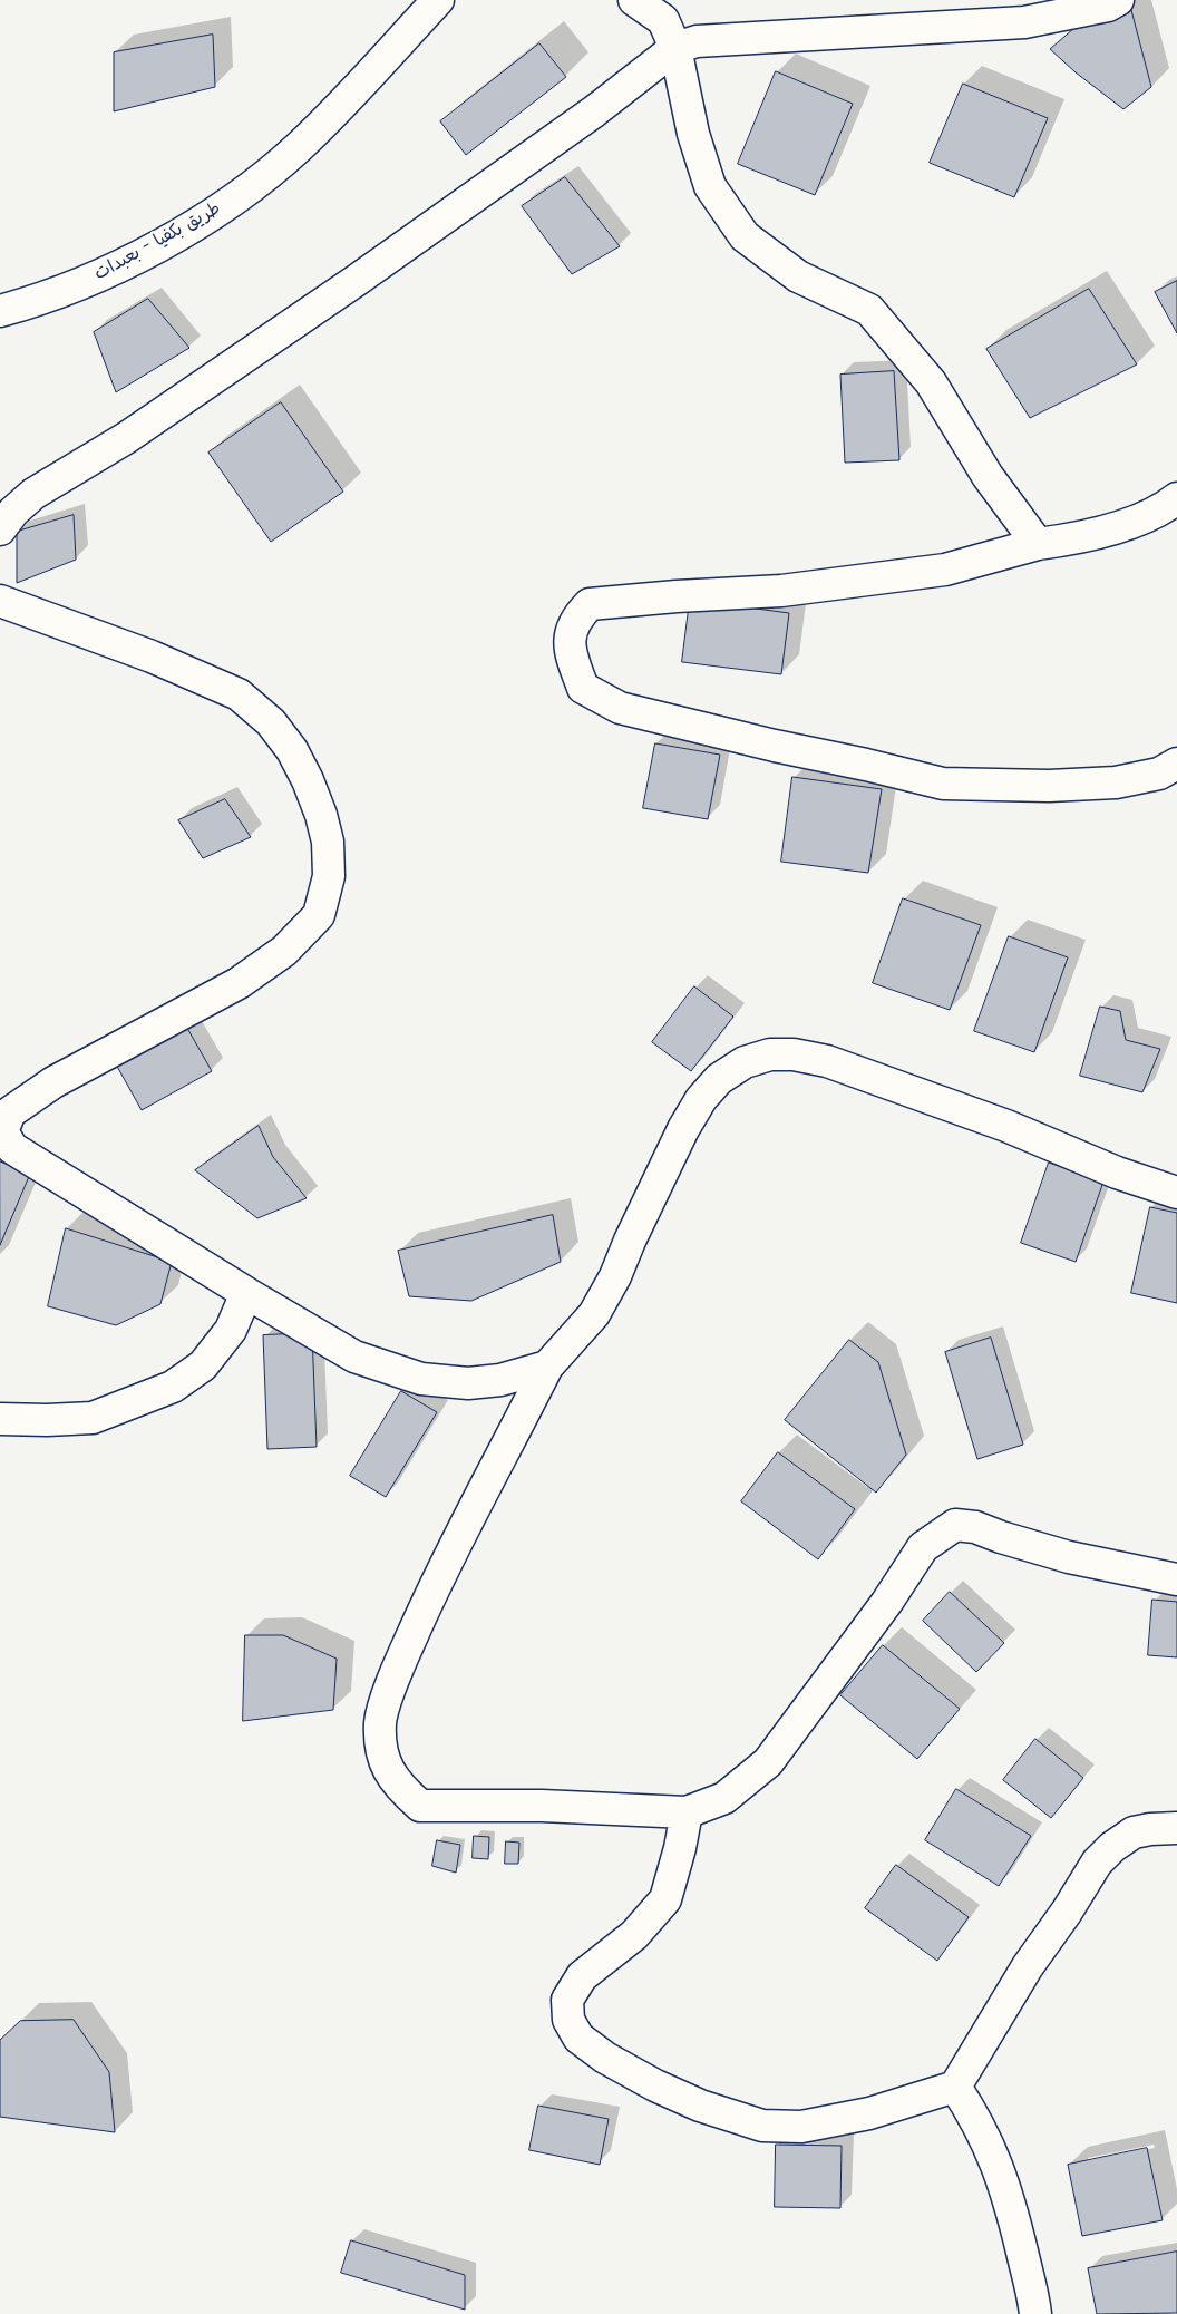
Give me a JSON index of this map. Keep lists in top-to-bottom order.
{
  "streets": {
    "street": ["طريق بكفيا - بعبدات"]
  }
}
